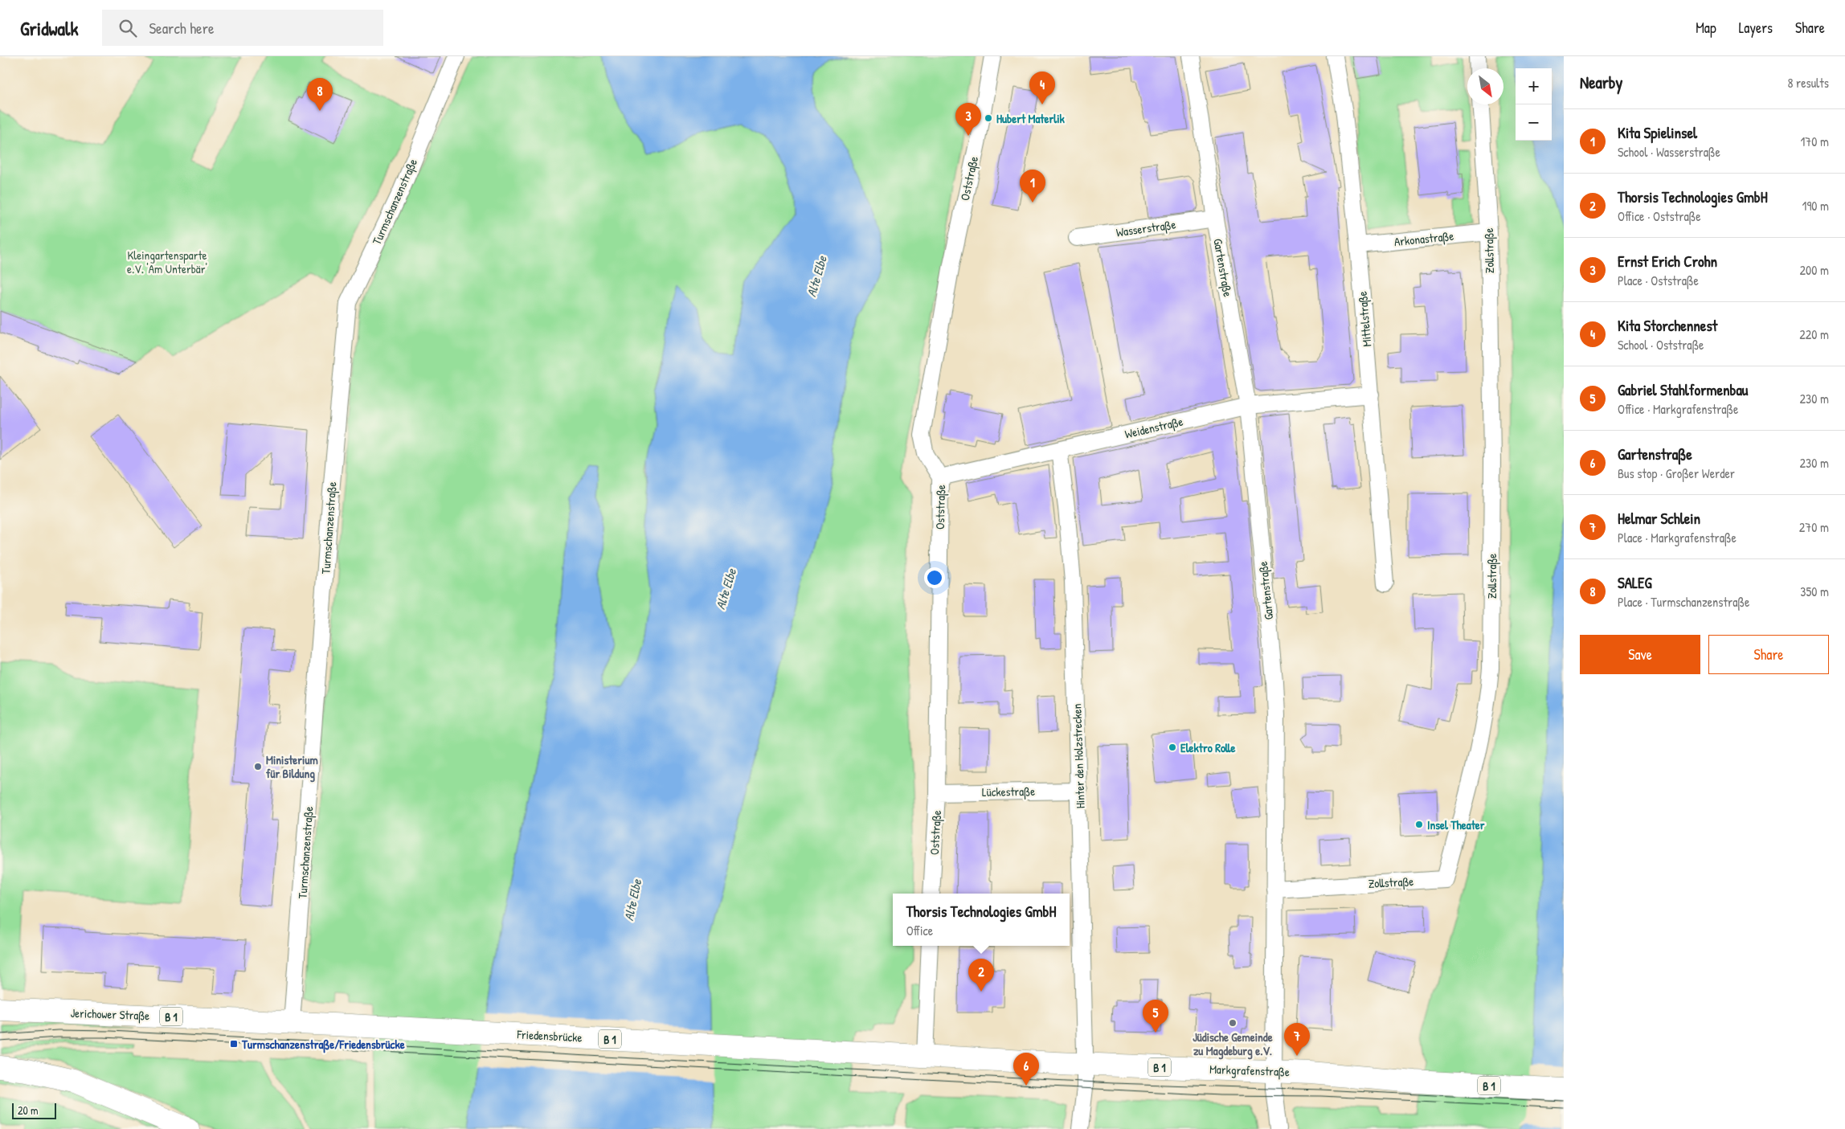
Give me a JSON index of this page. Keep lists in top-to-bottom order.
{
  "streets": {
    "main road": [
      "Jerichower Straße",
      "B 1",
      "Friedensbrücke",
      "Markgrafenstraße"
    ],
    "street": [
      "Oststraße",
      "Turmschanzenstraße",
      "Wasserstraße",
      "Arkonastraße",
      "Zollstraße",
      "Gartenstraße",
      "Mittelstraße",
      "Weidenstraße",
      "Hinter den Holzstrecken",
      "Lückestraße"
    ]
  },
  "crossings": [
    ["Oststraße", "Weidenstraße"],
    ["Oststraße", "Lückestraße"],
    ["Turmschanzenstraße", "Jerichower Straße"],
    ["Turmschanzenstraße", "Friedensbrücke"],
    ["Wasserstraße", "Gartenstraße"],
    ["Arkonastraße", "Zollstraße"],
    ["Arkonastraße", "Mittelstraße"],
    ["Zollstraße", "Gartenstraße"],
    ["Gartenstraße", "Weidenstraße"],
    ["Gartenstraße", "Markgrafenstraße"],
    ["Mittelstraße", "Weidenstraße"],
    ["Weidenstraße", "Hinter den Holzstrecken"],
    ["Hinter den Holzstrecken", "Lückestraße"],
    ["Hinter den Holzstrecken", "B 1"],
    ["Hinter den Holzstrecken", "Markgrafenstraße"],
    ["Jerichower Straße", "Friedensbrücke"],
    ["B 1", "Friedensbrücke"],
    ["B 1", "Markgrafenstraße"]
  ],
  "water": ["Alte Elbe"],
  "parks": ["Kleingartensparte e.V. 'Am Unterbär'"],
  "places": {
    "other": [
      "Hubert Materlik",
      "Elektro Rolle",
      "Ministerium für Bildung",
      "Insel Theater",
      "Jüdische Gemeinde zu Magdeburg e.V."
    ],
    "transit": ["Turmschanzenstraße/Friedensbrücke"]
  },
  "scale_bar": "20 m",
  "north": "bottom right",
  "page": {
    "header": "Gridwalk",
    "search": "Search here",
    "nav": ["Map", "Layers", "Share"],
    "heading": ["Nearby", "8 results"],
    "map_buttons": ["+", "−"],
    "pins": [
      "4",
      "8",
      "3",
      "1",
      "2",
      "5",
      "7",
      "6"
    ],
    "list": [
      {
        "mark": "1",
        "name": "Kita Spielinsel",
        "note": "School · Wasserstraße",
        "value": "170 m"
      },
      {
        "mark": "2",
        "name": "Thorsis Technologies GmbH",
        "note": "Office · Oststraße",
        "value": "190 m"
      },
      {
        "mark": "3",
        "name": "Ernst Erich Crohn",
        "note": "Place · Oststraße",
        "value": "200 m"
      },
      {
        "mark": "4",
        "name": "Kita Storchennest",
        "note": "School · Oststraße",
        "value": "220 m"
      },
      {
        "mark": "5",
        "name": "Gabriel Stahlformenbau",
        "note": "Office · Markgrafenstraße",
        "value": "230 m"
      },
      {
        "mark": "6",
        "name": "Gartenstraße",
        "note": "Bus stop · Großer Werder",
        "value": "230 m"
      },
      {
        "mark": "7",
        "name": "Helmar Schlein",
        "note": "Place · Markgrafenstraße",
        "value": "270 m"
      },
      {
        "mark": "8",
        "name": "SALEG",
        "note": "Place · Turmschanzenstraße",
        "value": "350 m"
      }
    ],
    "buttons": ["Save", "Share"],
    "popup": ["Thorsis Technologies GmbH", "Office"],
    "scale": "20 m"
  }
}
